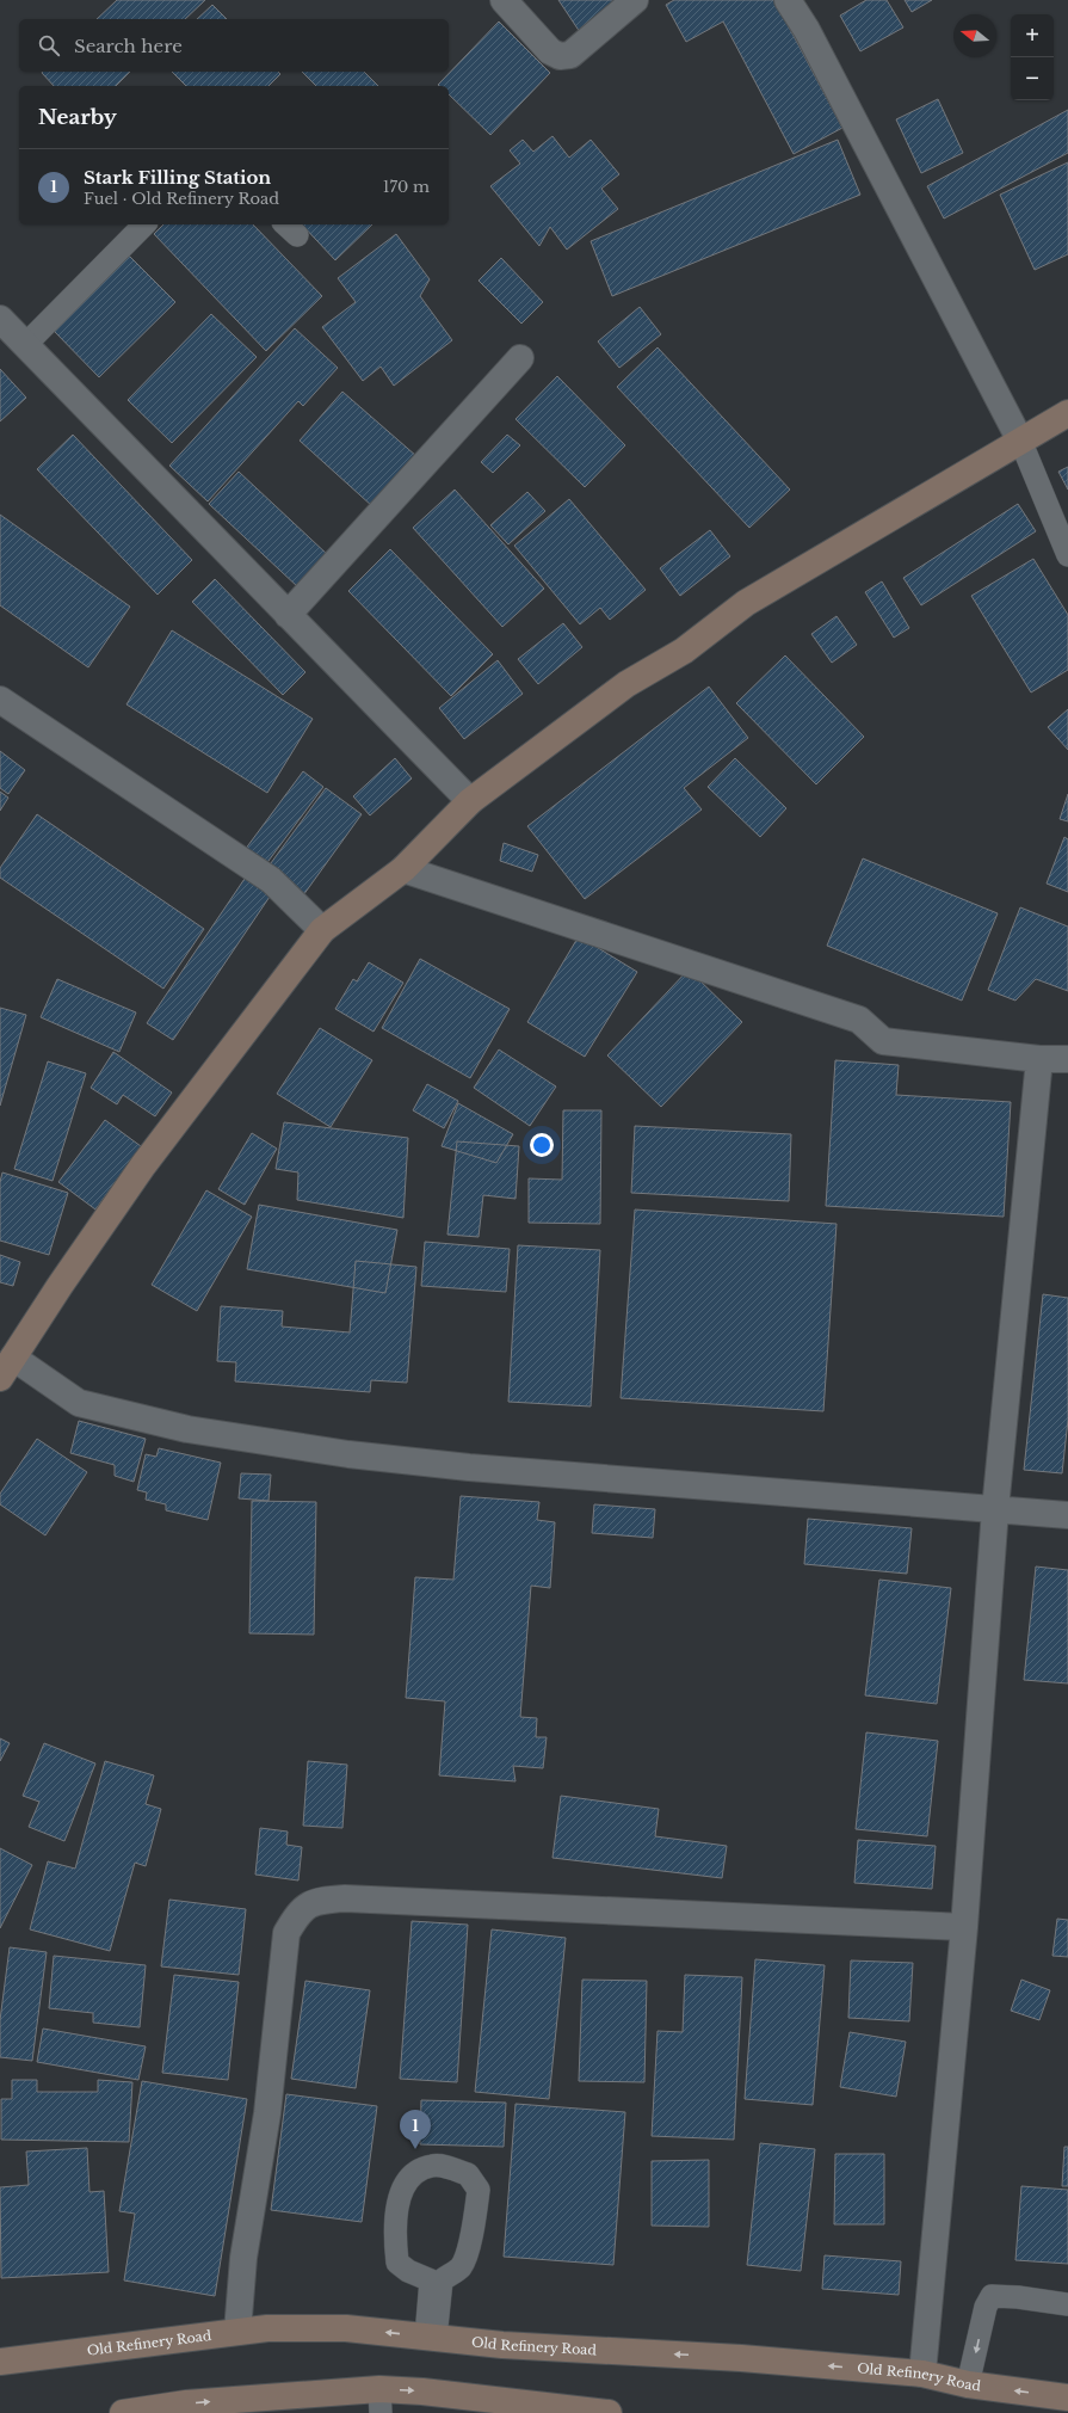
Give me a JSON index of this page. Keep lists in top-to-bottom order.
{
  "streets": {
    "main road": ["Old Refinery Road"]
  },
  "north": "left",
  "page": {
    "map_buttons": ["+", "−"],
    "search": "Search here",
    "heading": "Nearby",
    "list": [
      {
        "mark": "1",
        "name": "Stark Filling Station",
        "note": "Fuel · Old Refinery Road",
        "value": "170 m"
      }
    ],
    "pins": "1"
  }
}
